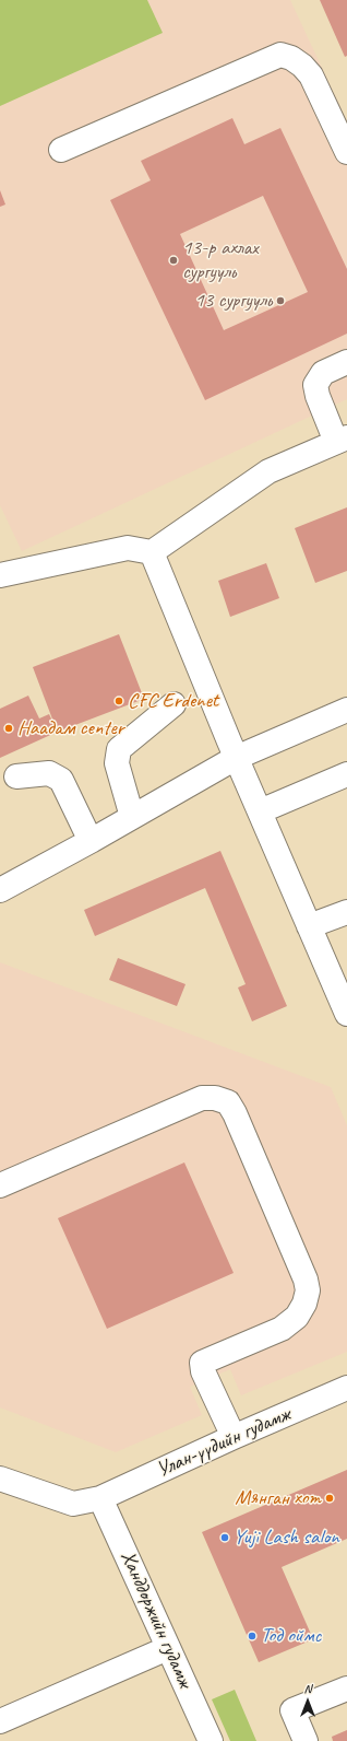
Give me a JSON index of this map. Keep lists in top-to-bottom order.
{
  "streets": {
    "street": ["Улан-үүдийн гудамж", "Ханддоржийн гудамж"]
  },
  "crossings": [
    ["Улан-үүдийн гудамж", "Ханддоржийн гудамж"]
  ],
  "places": [
    "13-р ахлах сургууль",
    "13 сургууль",
    "CFC Erdenet",
    "Наадам center",
    "Мянган хот",
    "Yuji Lash salon",
    "Тод оймс"
  ],
  "north": "top"
}
